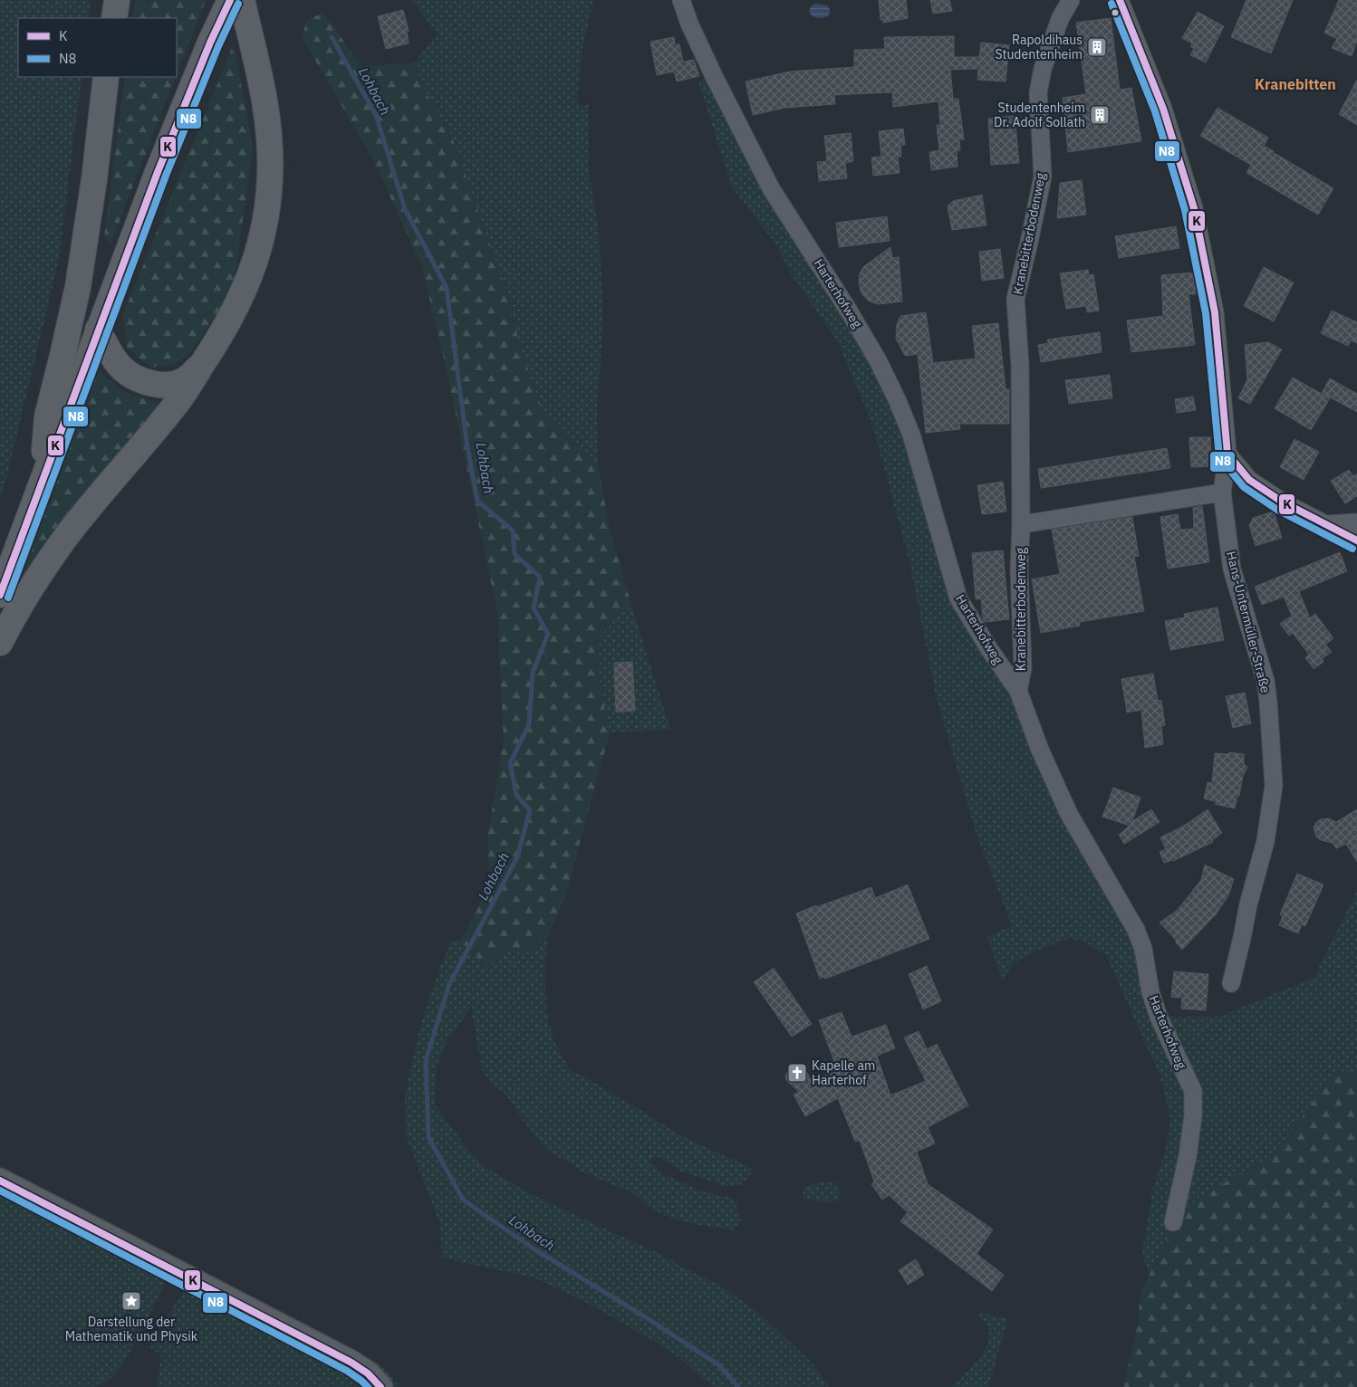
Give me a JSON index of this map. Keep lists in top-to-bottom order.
{
  "streets": {
    "street": ["Kranebitterbodenweg", "Harterhofweg", "Hans-Untermüller-Straße"]
  },
  "crossings": [
    ["Kranebitterbodenweg", "Harterhofweg"]
  ],
  "districts": ["Kranebitten"],
  "water": ["Lohbach"],
  "places": {
    "building": ["Rapoldihaus Studentenheim", "Studentenheim Dr. Adolf Sollath"],
    "church": ["Kapelle am Harterhof"],
    "place": ["Darstellung der Mathematik und Physik"]
  },
  "lines": ["transit line K", "transit line N8"],
  "legend": ["K", "N8"]
}
